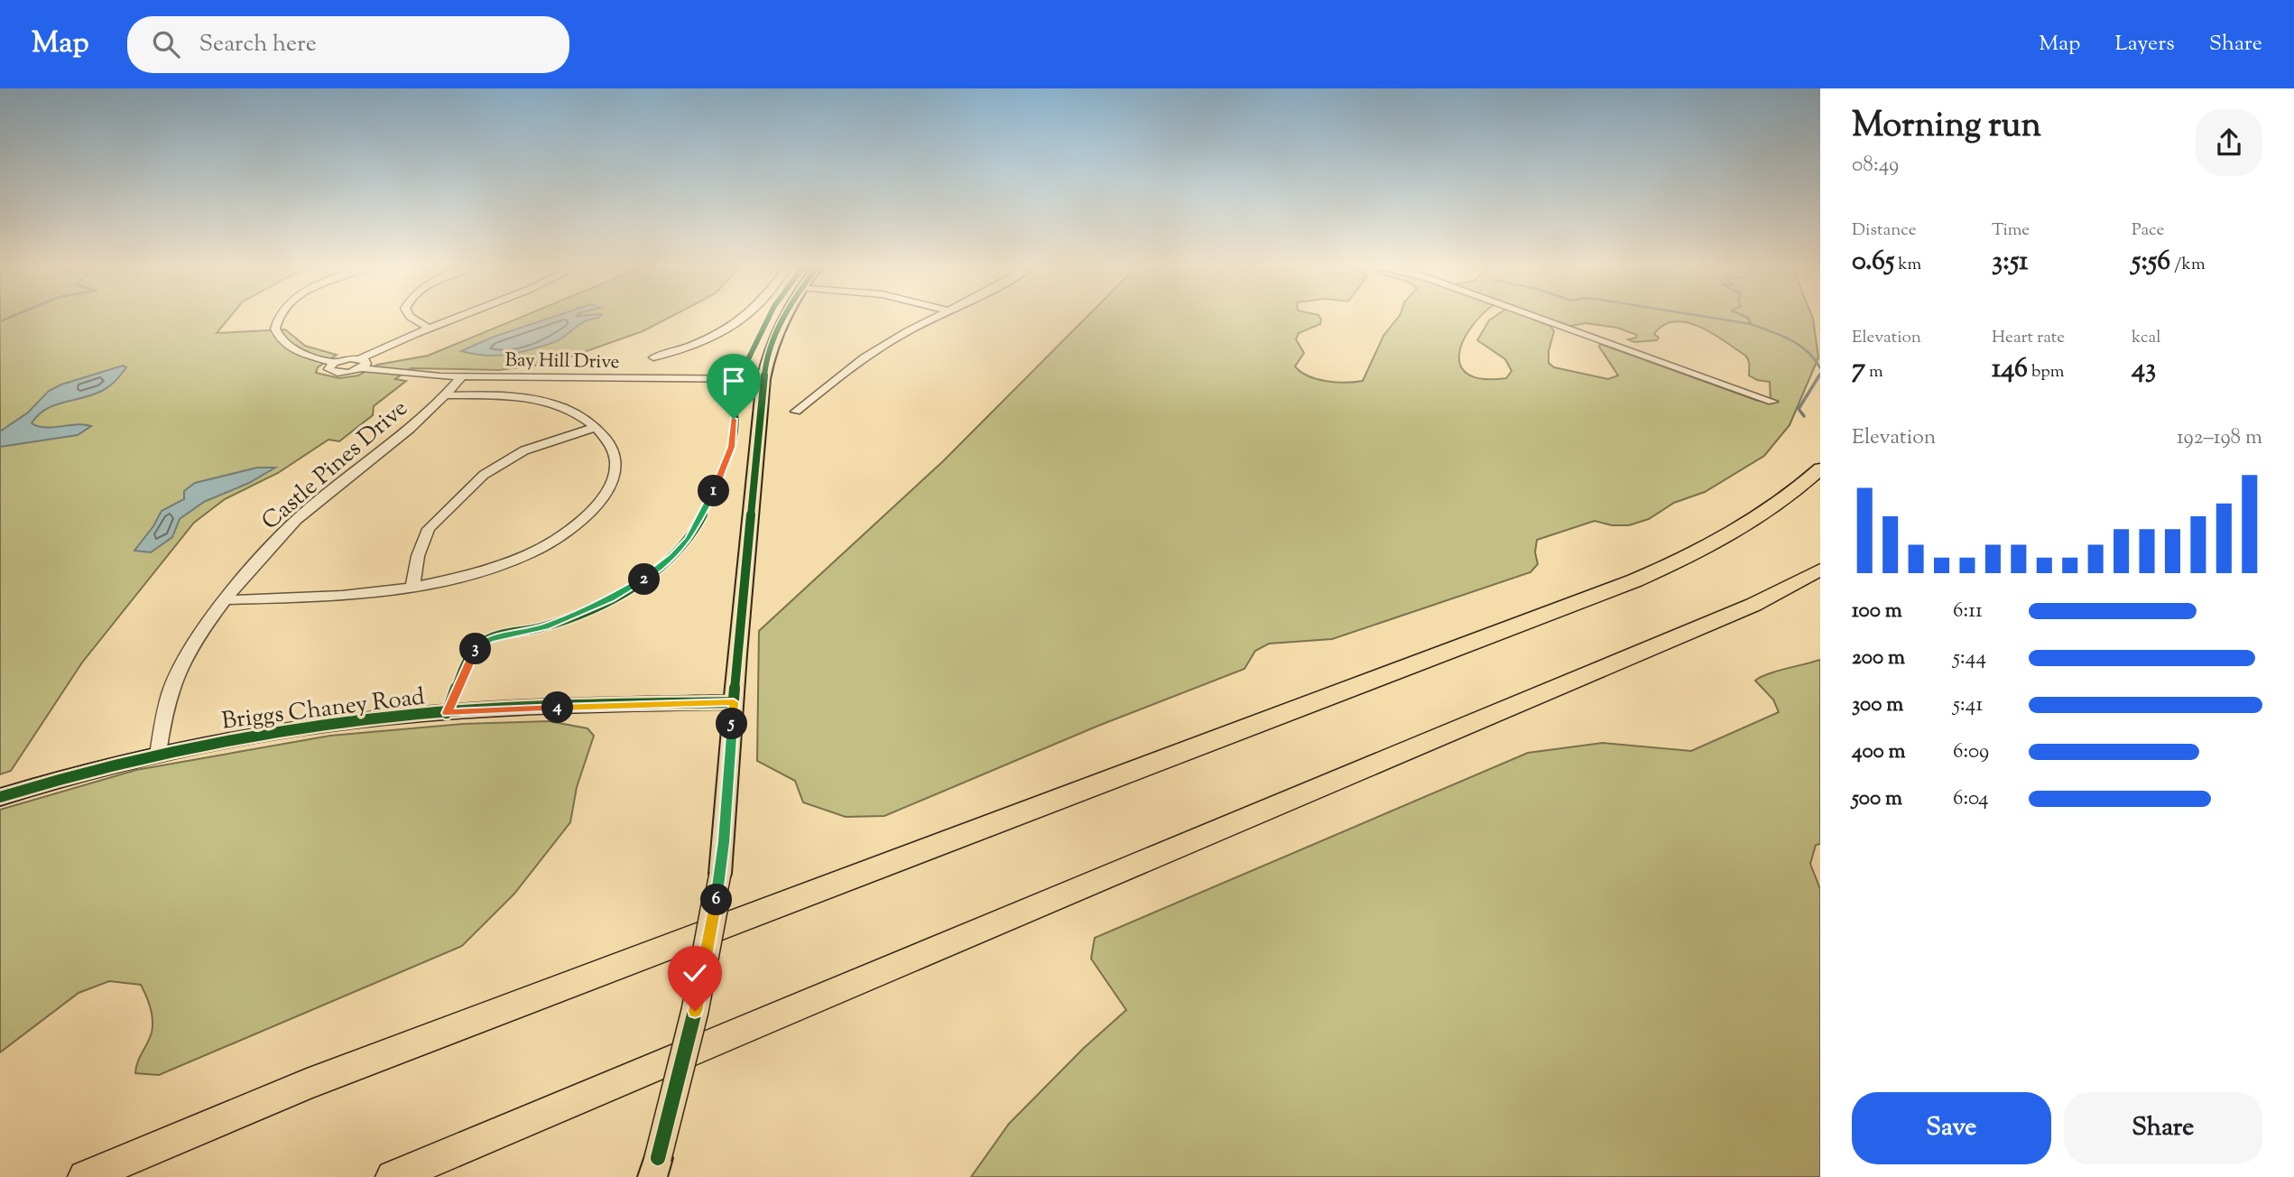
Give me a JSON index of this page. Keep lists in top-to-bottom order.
{
  "streets": {
    "main road": ["Briggs Chaney Road"],
    "street": ["Bay Hill Drive", "Castle Pines Drive"]
  },
  "crossings": [
    ["Bay Hill Drive", "Castle Pines Drive"],
    ["Castle Pines Drive", "Briggs Chaney Road"]
  ],
  "page": {
    "header": "Map",
    "search": "Search here",
    "nav": ["Map", "Layers", "Share"],
    "heading": ["Morning run", "08:49"],
    "stats": [
      ["Distance", "0.65 km"],
      ["Time", "3:51"],
      ["Pace", "5:56 /km"],
      ["Elevation", "7 m"],
      ["Heart rate", "146 bpm"],
      ["kcal", "43"]
    ],
    "chart": ["Elevation", "192–198 m"],
    "pins": [
      "1",
      "2",
      "3",
      "4",
      "5",
      "6"
    ],
    "list": [
      {
        "name": "100 m",
        "note": "6:11"
      },
      {
        "name": "200 m",
        "note": "5:44"
      },
      {
        "name": "300 m",
        "note": "5:41"
      },
      {
        "name": "400 m",
        "note": "6:09"
      },
      {
        "name": "500 m",
        "note": "6:04"
      }
    ],
    "buttons": ["Save", "Share"]
  }
}
